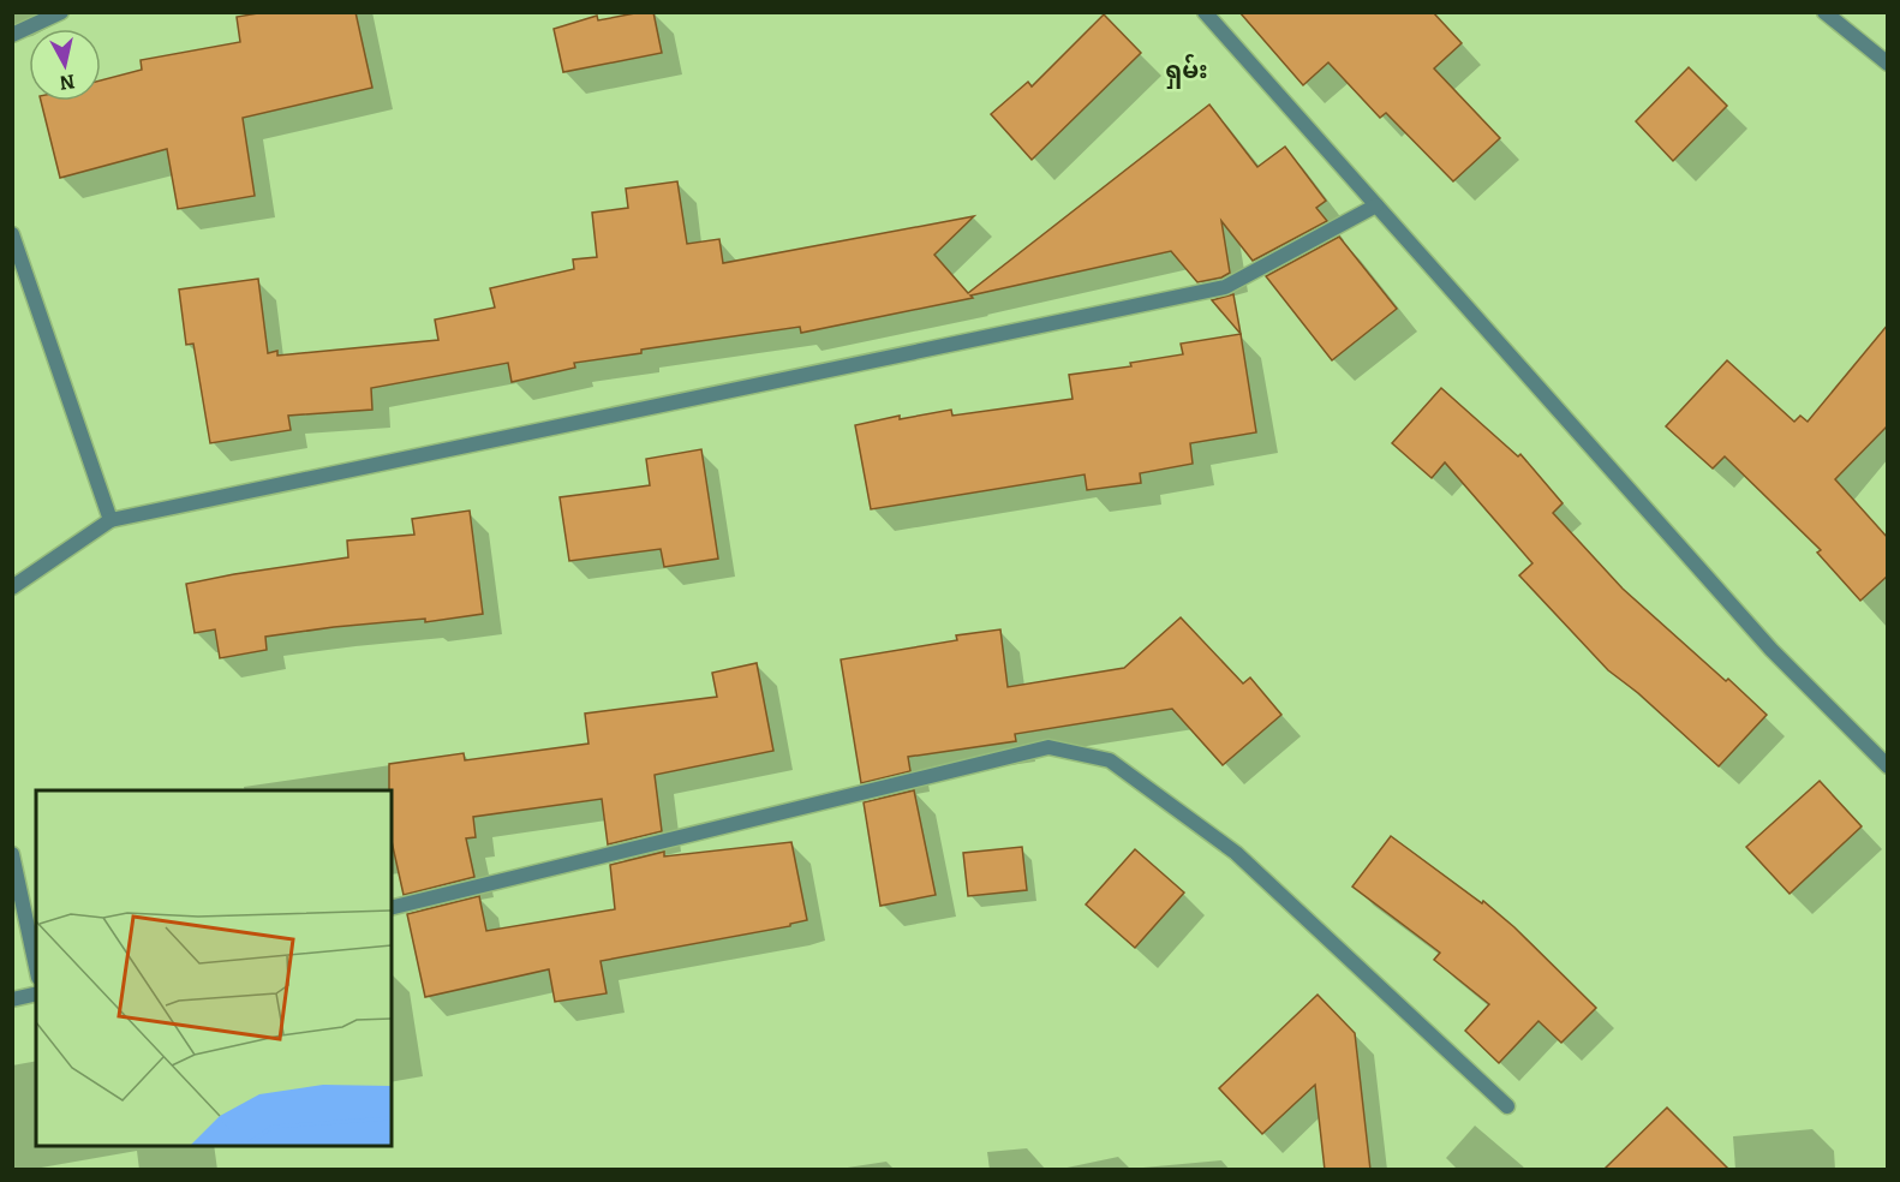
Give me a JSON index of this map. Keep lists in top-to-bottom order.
{
  "districts": ["ရှမ်း"],
  "north": "bottom"
}
